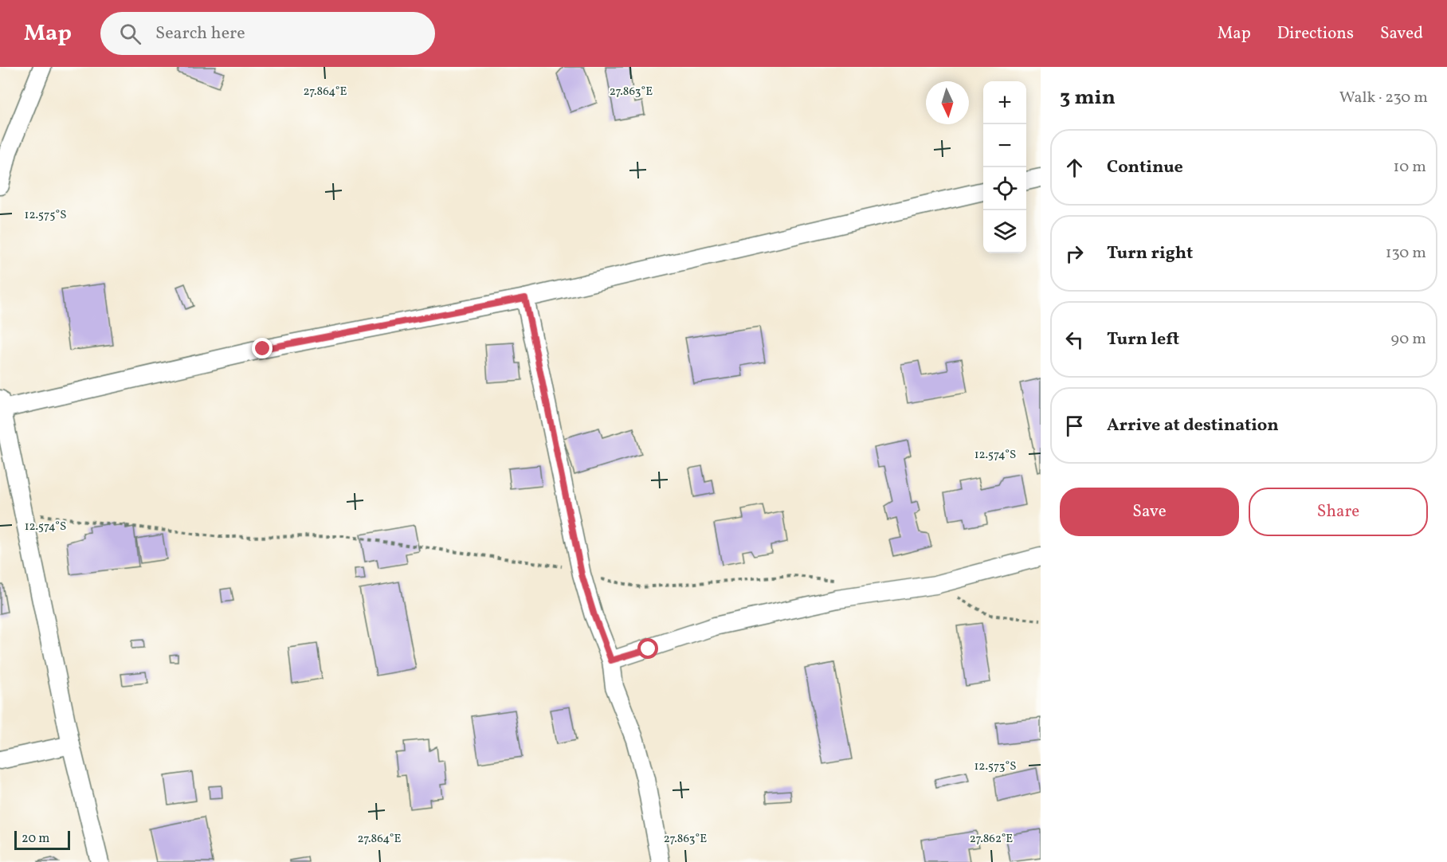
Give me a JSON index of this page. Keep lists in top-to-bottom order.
{
  "scale_bar": "20 m",
  "north": "bottom",
  "page": {
    "header": "Map",
    "search": "Search here",
    "nav": ["Map", "Directions", "Saved"],
    "heading": ["3 min", "Walk · 230 m"],
    "map_buttons": ["+", "−"],
    "list": [
      ["Continue", "10 m"],
      ["Turn right", "130 m"],
      ["Turn left", "90 m"],
      "Arrive at destination"
    ],
    "buttons": ["Save", "Share"],
    "scale": "20 m"
  },
  "coordinates": [
    "27.864°E",
    "27.863°E",
    "12.575°S",
    "12.574°S",
    "12.573°S",
    "27.862°E"
  ]
}
